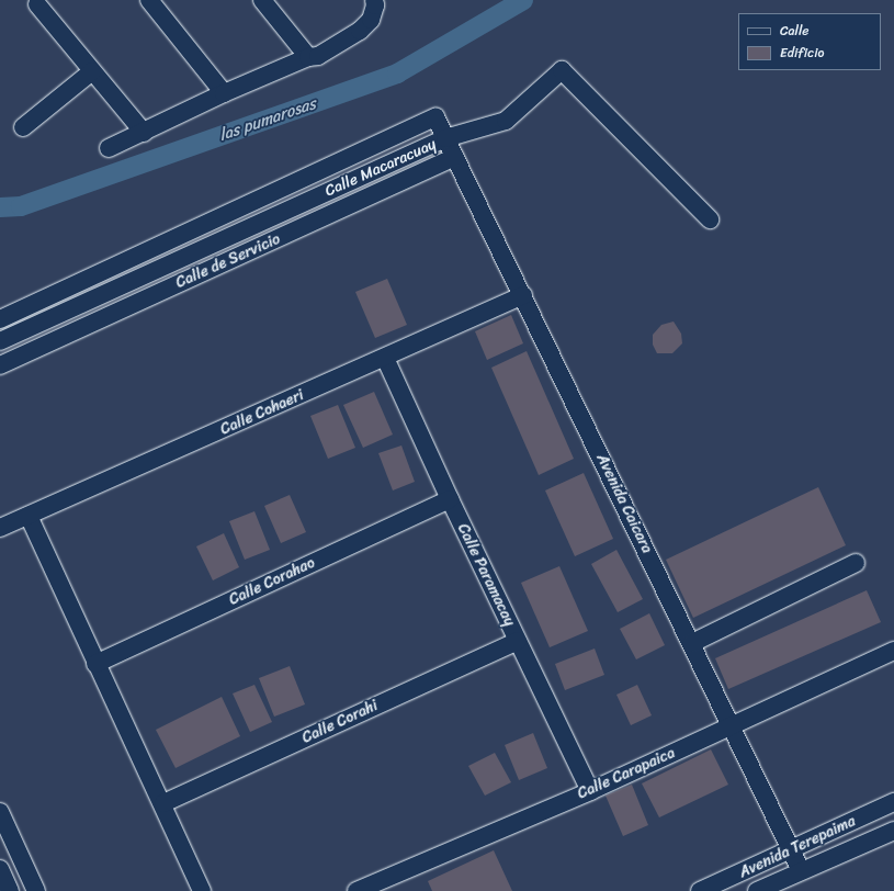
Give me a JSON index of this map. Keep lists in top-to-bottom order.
{
  "streets": {
    "street": [
      "Calle Macaracuay",
      "Calle de Servicio",
      "Calle Cohaeri",
      "Avenida Caicara",
      "Calle Paramacay",
      "Calle Corahao",
      "Calle Corahi",
      "Calle Carapaica",
      "Avenida Terepaima"
    ]
  },
  "crossings": [
    ["Calle Macaracuay", "Avenida Caicara"],
    ["Calle de Servicio", "Avenida Caicara"],
    ["Calle Cohaeri", "Avenida Caicara"],
    ["Calle Cohaeri", "Calle Paramacay"],
    ["Avenida Caicara", "Calle Carapaica"],
    ["Avenida Caicara", "Avenida Terepaima"],
    ["Calle Paramacay", "Calle Corahao"],
    ["Calle Paramacay", "Calle Corahi"],
    ["Calle Paramacay", "Calle Carapaica"]
  ],
  "water": ["las pumarosas"],
  "legend": ["Calle", "Edificio"]
}
